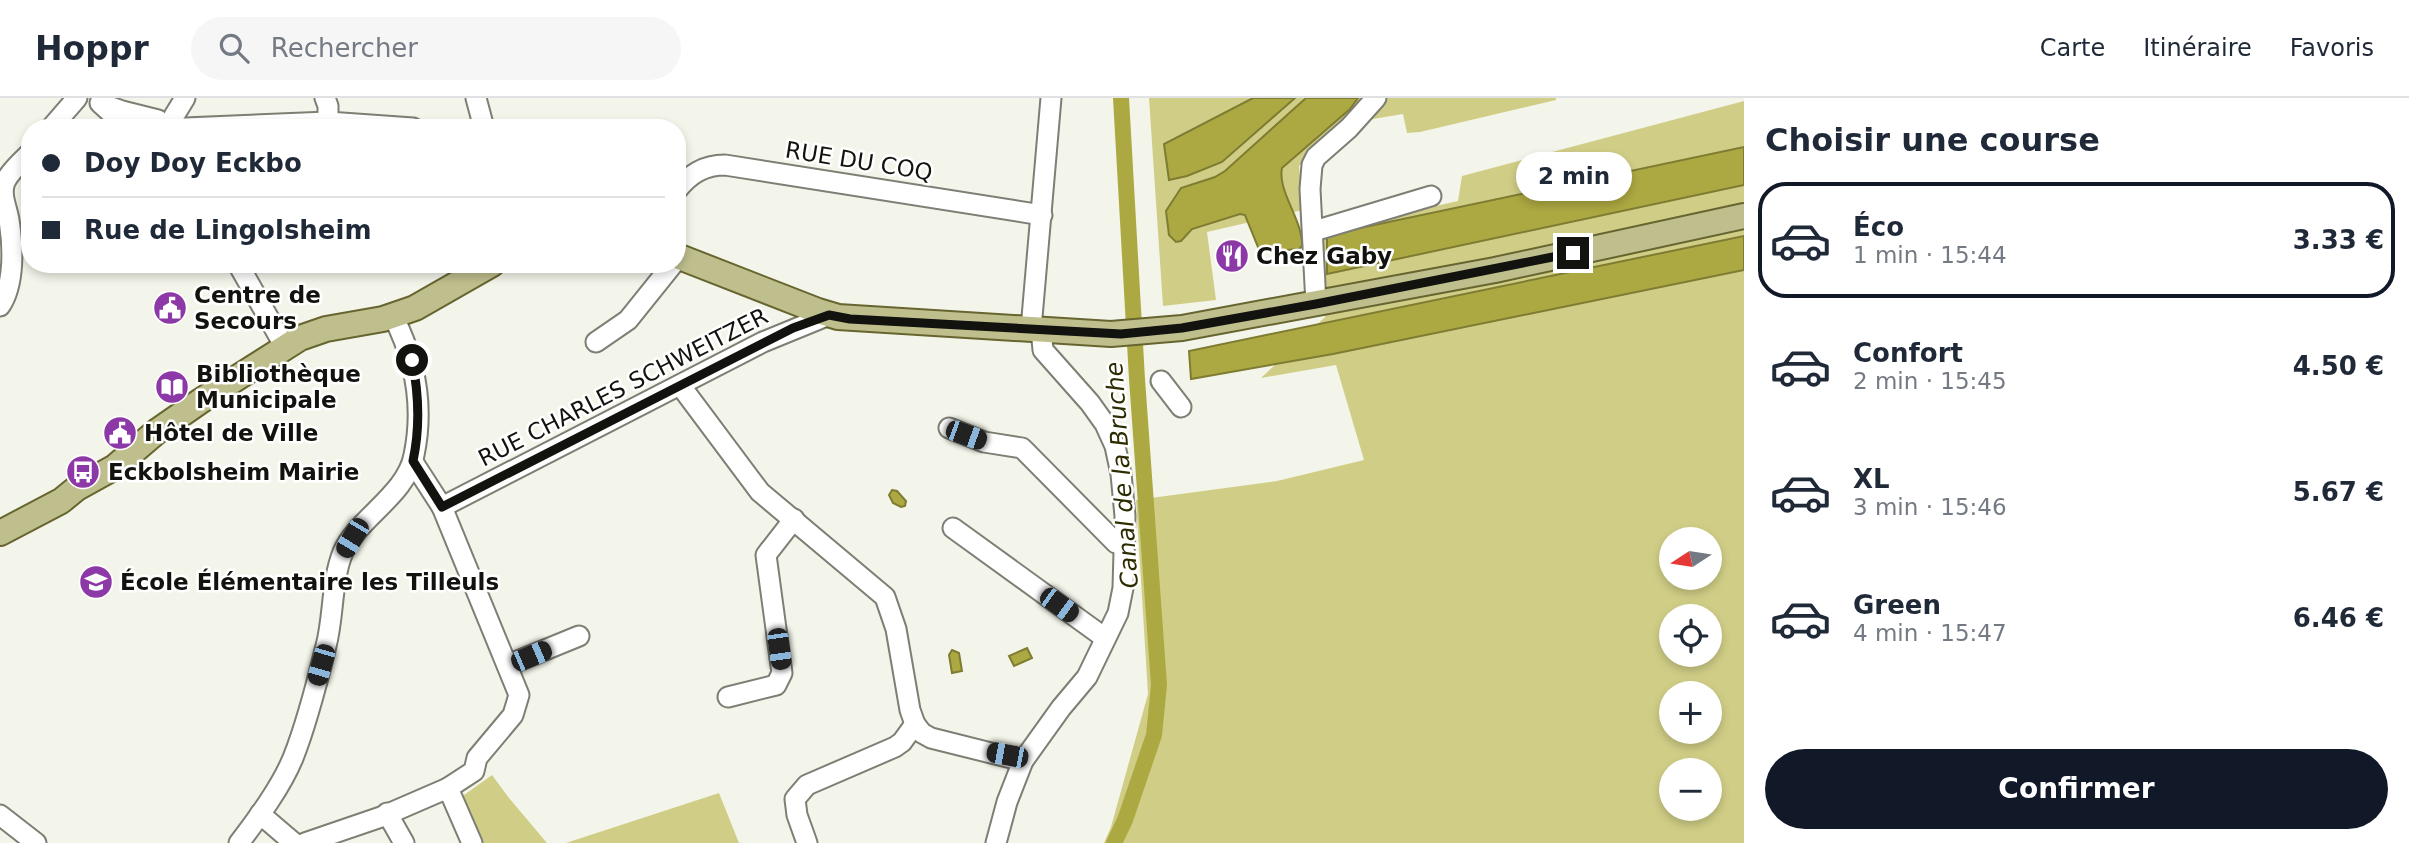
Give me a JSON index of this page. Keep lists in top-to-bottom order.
{
  "streets": {
    "street": ["RUE DU COQ", "RUE CHARLES SCHWEITZER"]
  },
  "water": ["Canal de la Bruche"],
  "places": {
    "restaurant": ["Chez Gaby"],
    "public building": ["Centre de Secours", "Hôtel de Ville"],
    "library": ["Bibliothèque Municipale"],
    "bus stop": ["Eckbolsheim Mairie"],
    "school or university": ["École Élémentaire les Tilleuls"]
  },
  "north": "left",
  "page": {
    "header": "Hoppr",
    "search": "Rechercher",
    "nav": ["Carte", "Itinéraire", "Favoris"],
    "heading": "Choisir une course",
    "banner": ["Doy Doy Eckbo", "Rue de Lingolsheim"],
    "bubble": "2 min",
    "list": [
      {
        "name": "Éco",
        "note": "1 min · 15:44",
        "value": "3.33 €"
      },
      {
        "name": "Confort",
        "note": "2 min · 15:45",
        "value": "4.50 €"
      },
      {
        "name": "XL",
        "note": "3 min · 15:46",
        "value": "5.67 €"
      },
      {
        "name": "Green",
        "note": "4 min · 15:47",
        "value": "6.46 €"
      }
    ],
    "map_buttons": ["+", "−"],
    "buttons": "Confirmer"
  }
}
